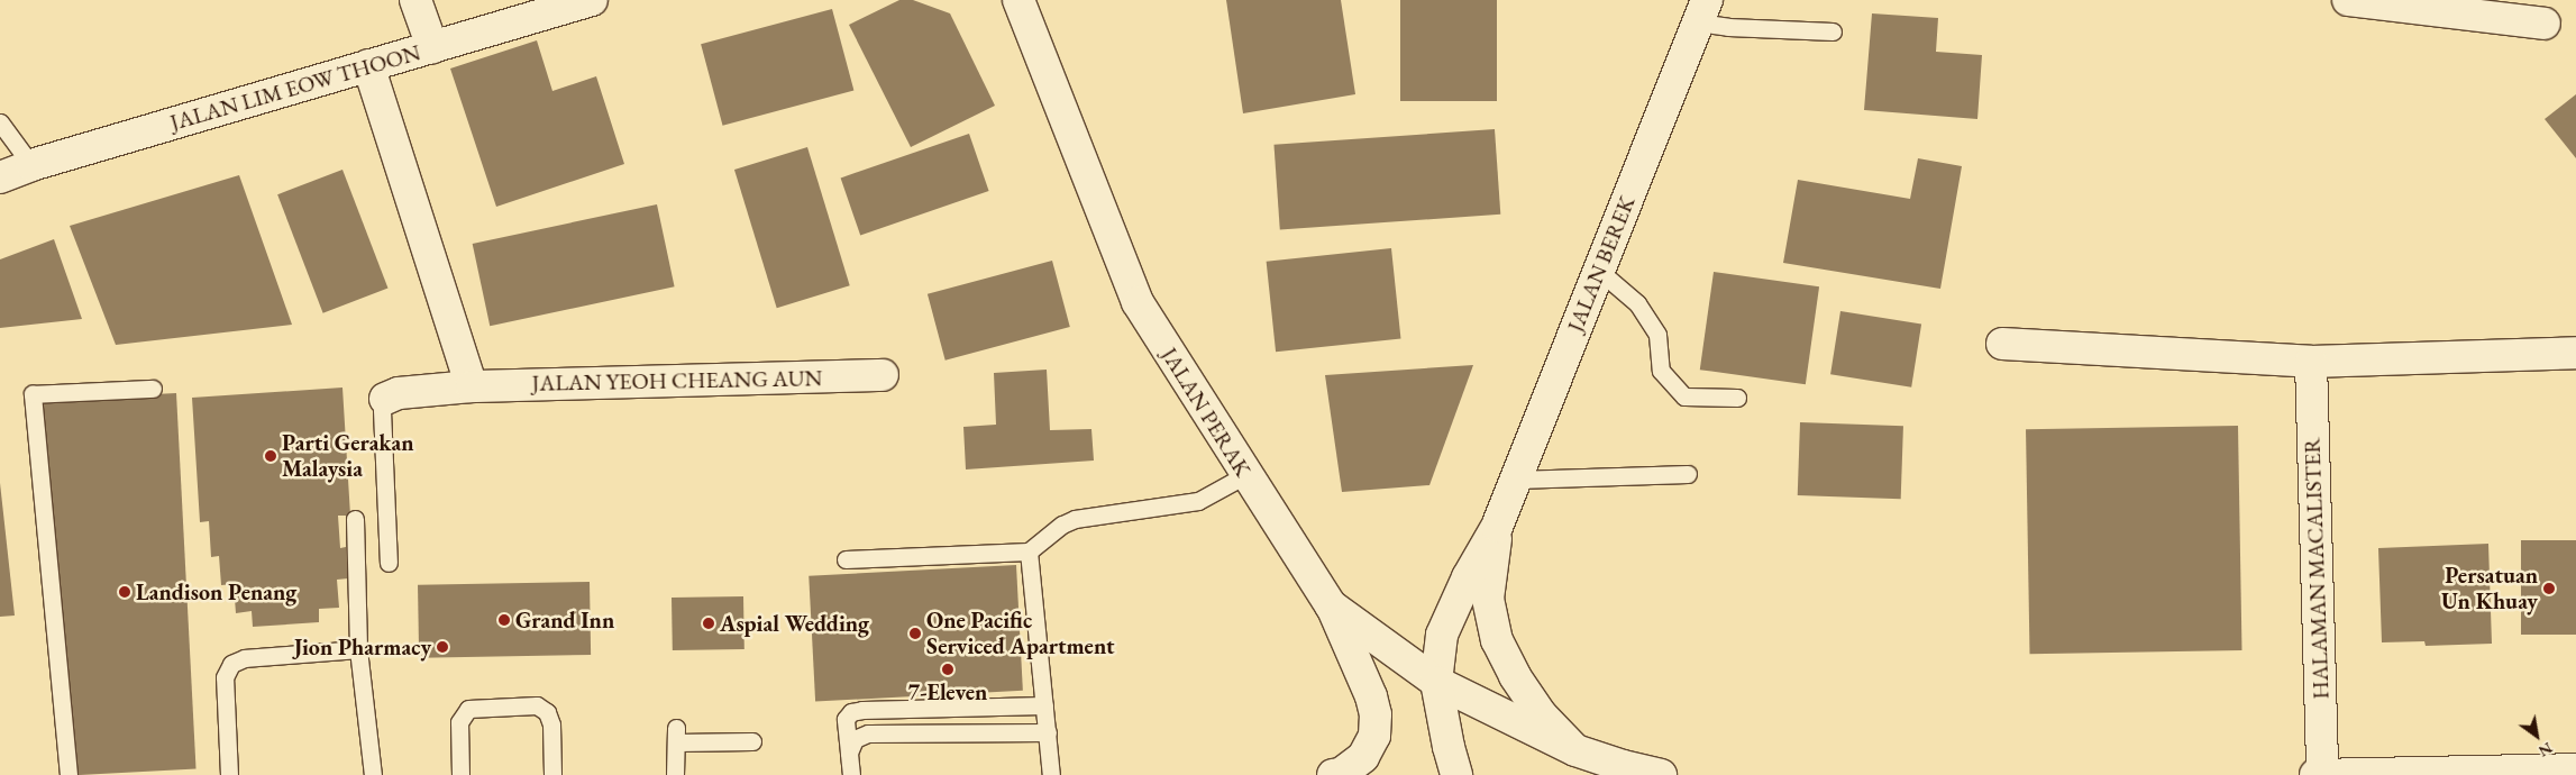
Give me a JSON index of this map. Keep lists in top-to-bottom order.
{
  "streets": {
    "street": [
      "JALAN LIM EOW THOON",
      "JALAN BEREK",
      "JALAN YEOH CHEANG AUN",
      "JALAN PERAK",
      "HALAMAN MACALISTER"
    ]
  },
  "crossings": [
    ["JALAN BEREK", "JALAN PERAK"]
  ],
  "places": [
    "Parti Gerakan Malaysia",
    "Persatuan Un Khuay",
    "Landison Penang",
    "Grand Inn",
    "Aspial Wedding",
    "One Pacific Serviced Apartment",
    "Jion Pharmacy",
    "7-Eleven"
  ],
  "north": "bottom right"
}
